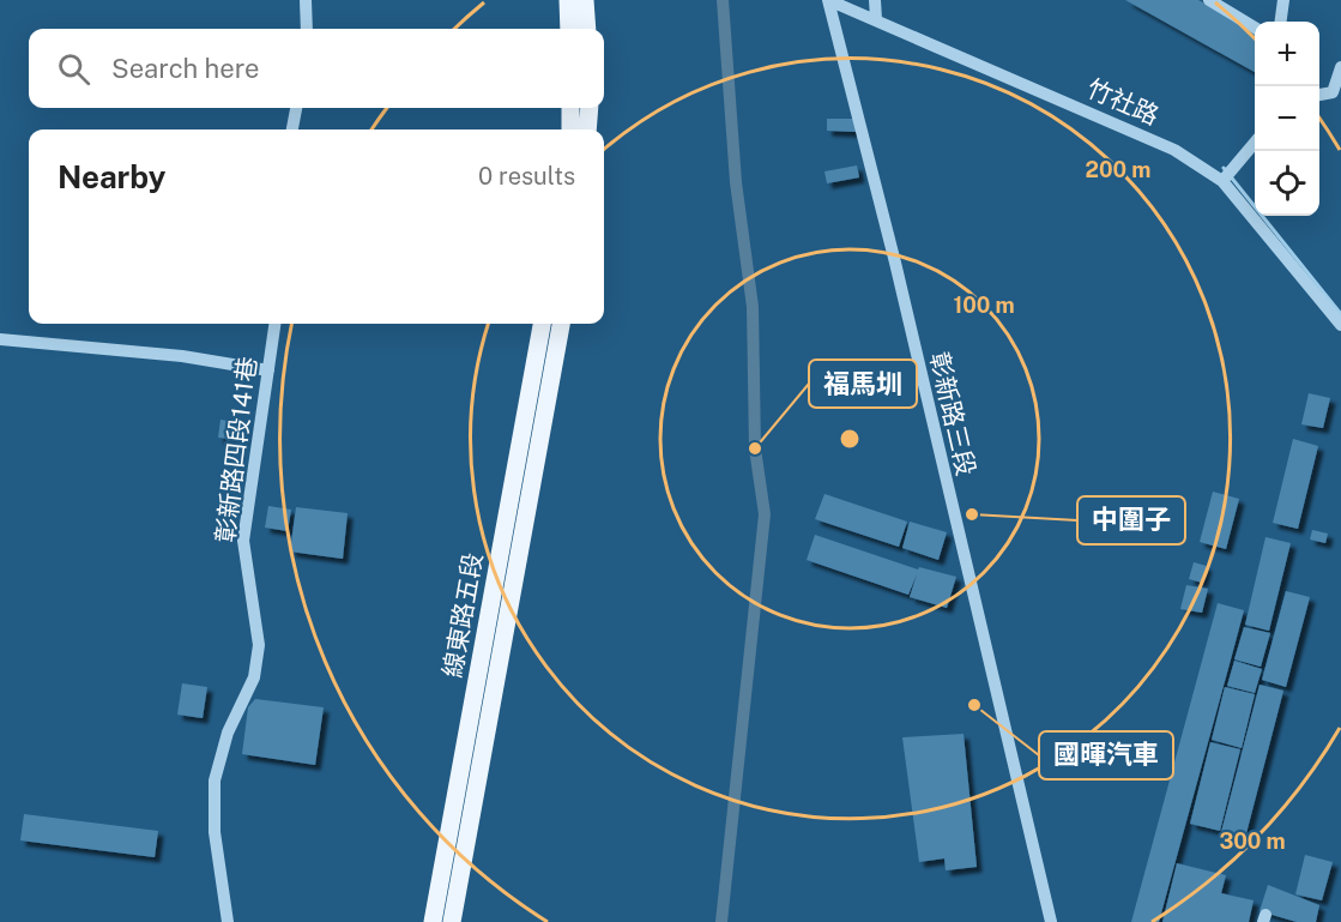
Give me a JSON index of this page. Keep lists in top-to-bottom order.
{
  "streets": {
    "main road": ["線東路五段"],
    "street": ["竹社路", "彰新路三段", "彰新路四段141巷"]
  },
  "crossings": [
    ["竹社路", "彰新路三段"]
  ],
  "places": ["福馬圳", "中圍子", "國暉汽車"],
  "page": {
    "map_buttons": ["+", "−"],
    "search": "Search here",
    "heading": ["Nearby", "0 results"]
  },
  "rings": ["200 m", "100 m", "300 m"]
}
